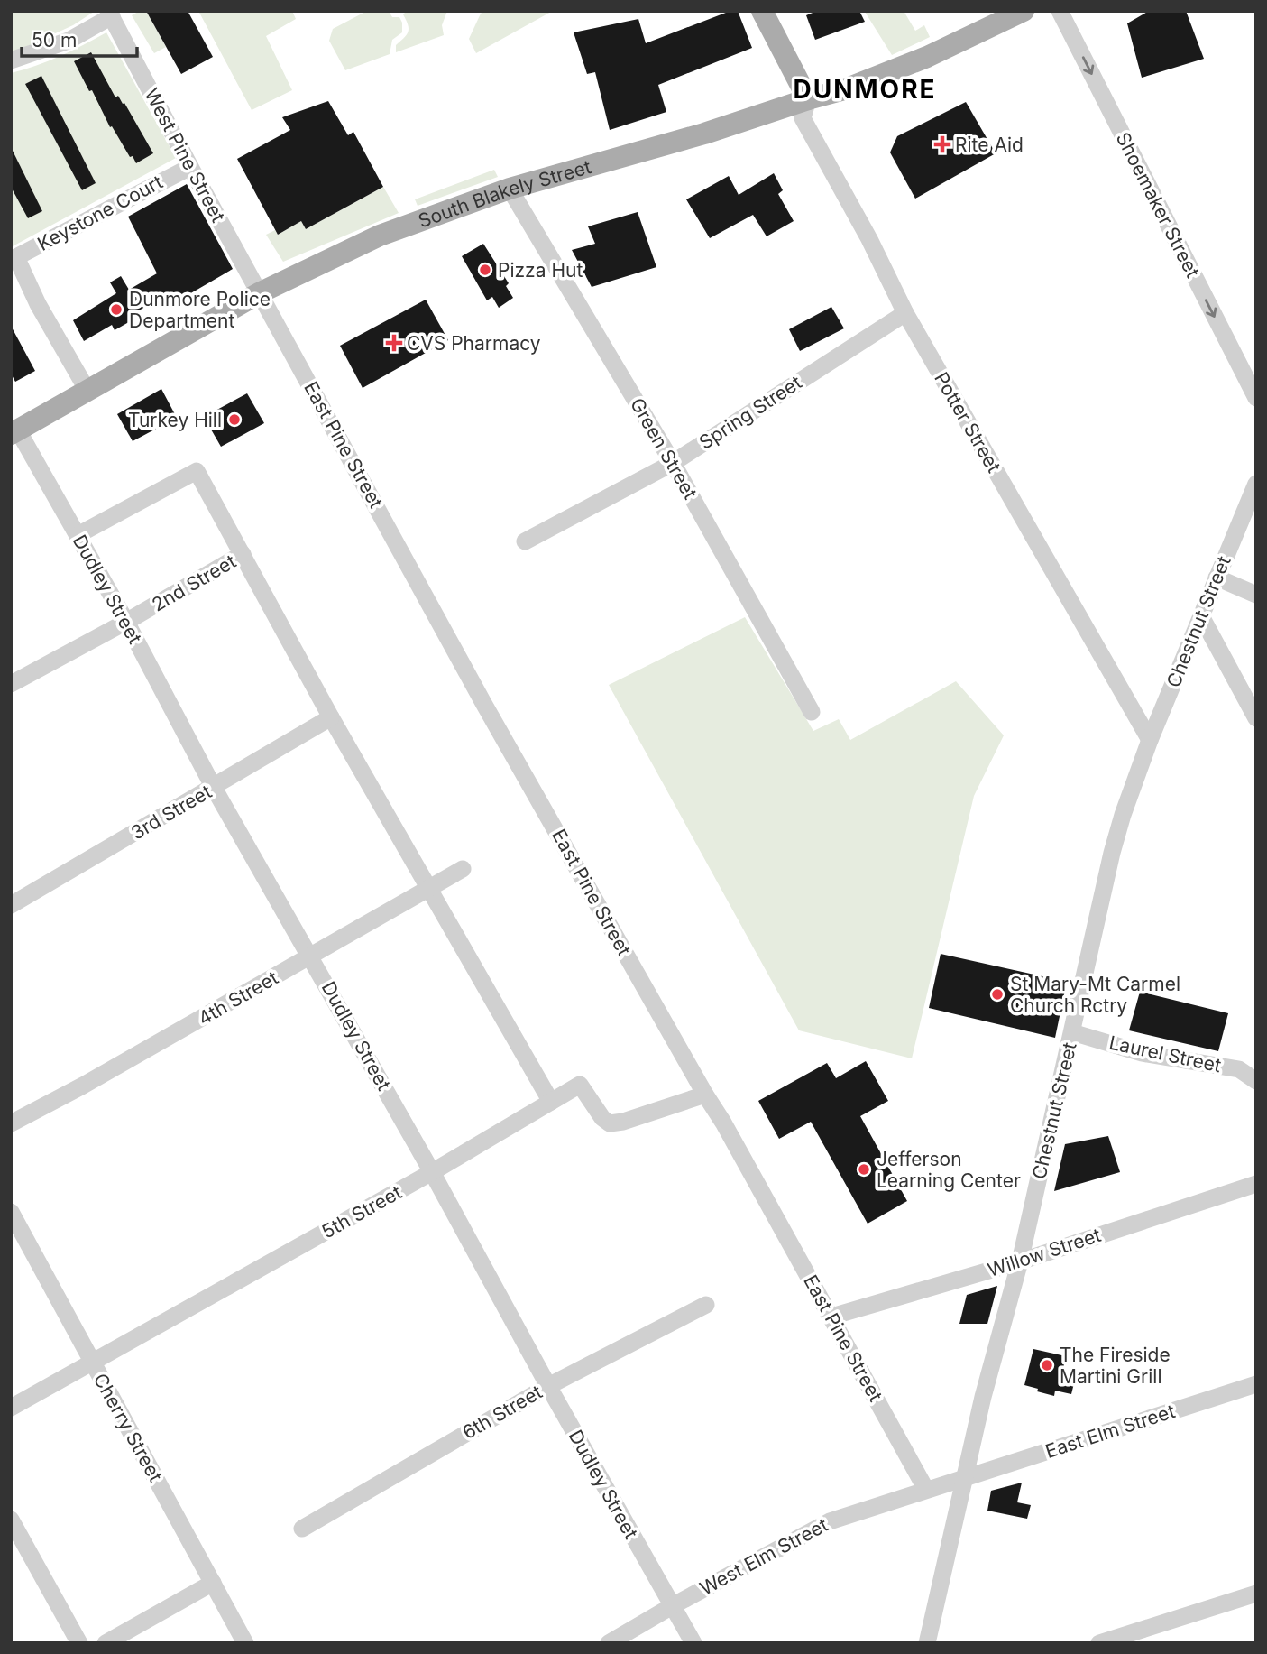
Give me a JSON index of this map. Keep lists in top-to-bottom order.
{
  "streets": {
    "main road": ["South Blakely Street"],
    "street": [
      "West Pine Street",
      "Shoemaker Street",
      "Keystone Court",
      "Spring Street",
      "Potter Street",
      "East Pine Street",
      "Green Street",
      "2nd Street",
      "Dudley Street",
      "Chestnut Street",
      "3rd Street",
      "4th Street",
      "Laurel Street",
      "5th Street",
      "Willow Street",
      "6th Street",
      "Cherry Street",
      "East Elm Street",
      "West Elm Street"
    ]
  },
  "crossings": [
    ["West Pine Street", "South Blakely Street"],
    ["West Pine Street", "Keystone Court"],
    ["West Pine Street", "East Pine Street"],
    ["South Blakely Street", "Potter Street"],
    ["South Blakely Street", "East Pine Street"],
    ["South Blakely Street", "Green Street"],
    ["South Blakely Street", "Dudley Street"],
    ["Spring Street", "Potter Street"],
    ["Spring Street", "Green Street"],
    ["Potter Street", "Chestnut Street"],
    ["East Pine Street", "5th Street"],
    ["East Pine Street", "Willow Street"],
    ["East Pine Street", "West Elm Street"],
    ["2nd Street", "Dudley Street"],
    ["Dudley Street", "3rd Street"],
    ["Dudley Street", "4th Street"],
    ["Dudley Street", "5th Street"],
    ["Dudley Street", "6th Street"],
    ["Dudley Street", "West Elm Street"],
    ["Chestnut Street", "Laurel Street"],
    ["Chestnut Street", "Willow Street"],
    ["Chestnut Street", "East Elm Street"],
    ["Chestnut Street", "West Elm Street"],
    ["5th Street", "Cherry Street"],
    ["East Elm Street", "West Elm Street"]
  ],
  "one_way": ["Shoemaker Street"],
  "districts": ["DUNMORE"],
  "places": {
    "health": ["Rite Aid", "CVS Pharmacy"],
    "other": [
      "Pizza Hut",
      "Dunmore Police Department",
      "Turkey Hill",
      "St Mary-Mt Carmel Church Rctry",
      "Jefferson Learning Center",
      "The Fireside Martini Grill"
    ]
  },
  "scale_bar": "50 m"
}
